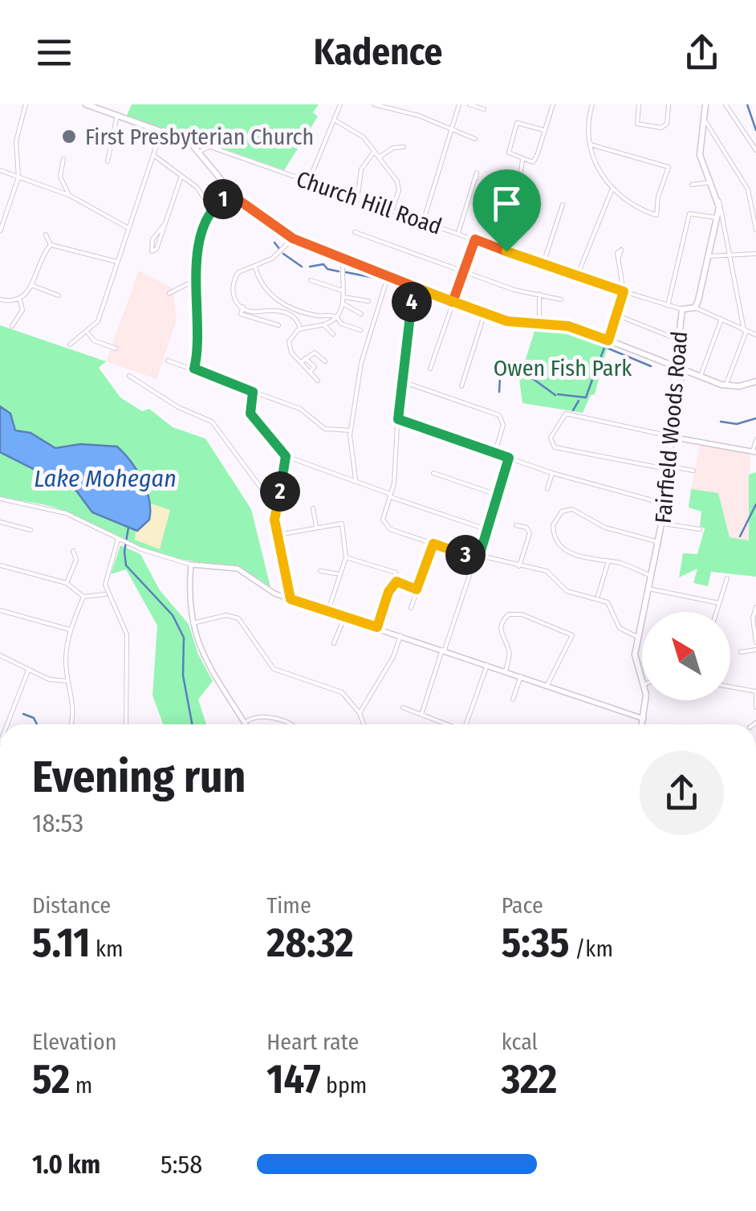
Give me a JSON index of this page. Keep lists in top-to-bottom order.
{
  "streets": {
    "main road": ["Church Hill Road", "Fairfield Woods Road"]
  },
  "crossings": [
    ["Church Hill Road", "Fairfield Woods Road"]
  ],
  "water": ["Lake Mohegan"],
  "parks": ["Owen Fish Park"],
  "places": ["First Presbyterian Church"],
  "north": "top left",
  "page": {
    "header": "Kadence",
    "pins": [
      "1",
      "4",
      "2",
      "3"
    ],
    "heading": ["Evening run", "18:53"],
    "stats": [
      ["Distance", "5.11 km"],
      ["Time", "28:32"],
      ["Pace", "5:35 /km"],
      ["Elevation", "52 m"],
      ["Heart rate", "147 bpm"],
      ["kcal", "322"]
    ],
    "list": [
      {
        "name": "1.0 km",
        "note": "5:58"
      }
    ]
  }
}
